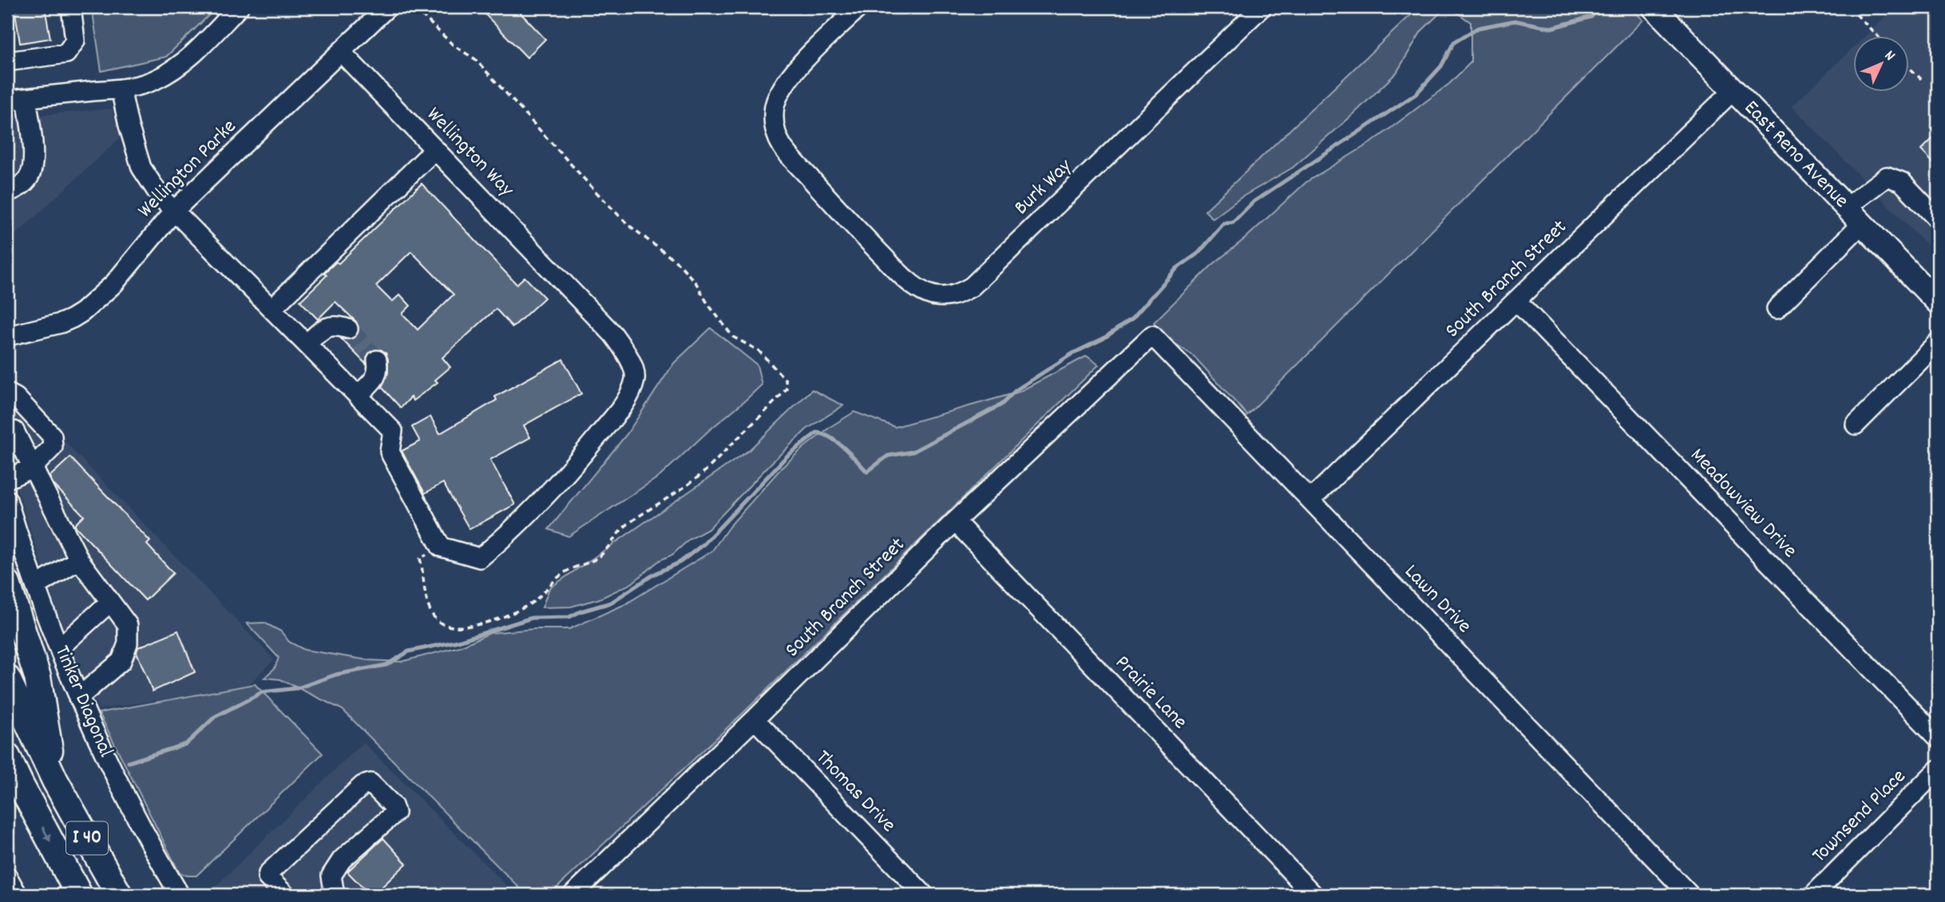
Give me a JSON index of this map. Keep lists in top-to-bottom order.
{
  "streets": {
    "highway": ["I 40"],
    "main road": ["East Reno Avenue"],
    "street": [
      "Wellington Way",
      "Wellington Parke",
      "Burk Way",
      "South Branch Street",
      "Meadowview Drive",
      "Lawn Drive",
      "Prairie Lane",
      "Tinker Diagonal",
      "Thomas Drive",
      "Townsend Place"
    ]
  },
  "crossings": [
    ["Wellington Way", "Wellington Parke"],
    ["East Reno Avenue", "South Branch Street"],
    ["South Branch Street", "Meadowview Drive"],
    ["South Branch Street", "Lawn Drive"],
    ["South Branch Street", "Prairie Lane"],
    ["South Branch Street", "Thomas Drive"]
  ],
  "north": "top right"
}
